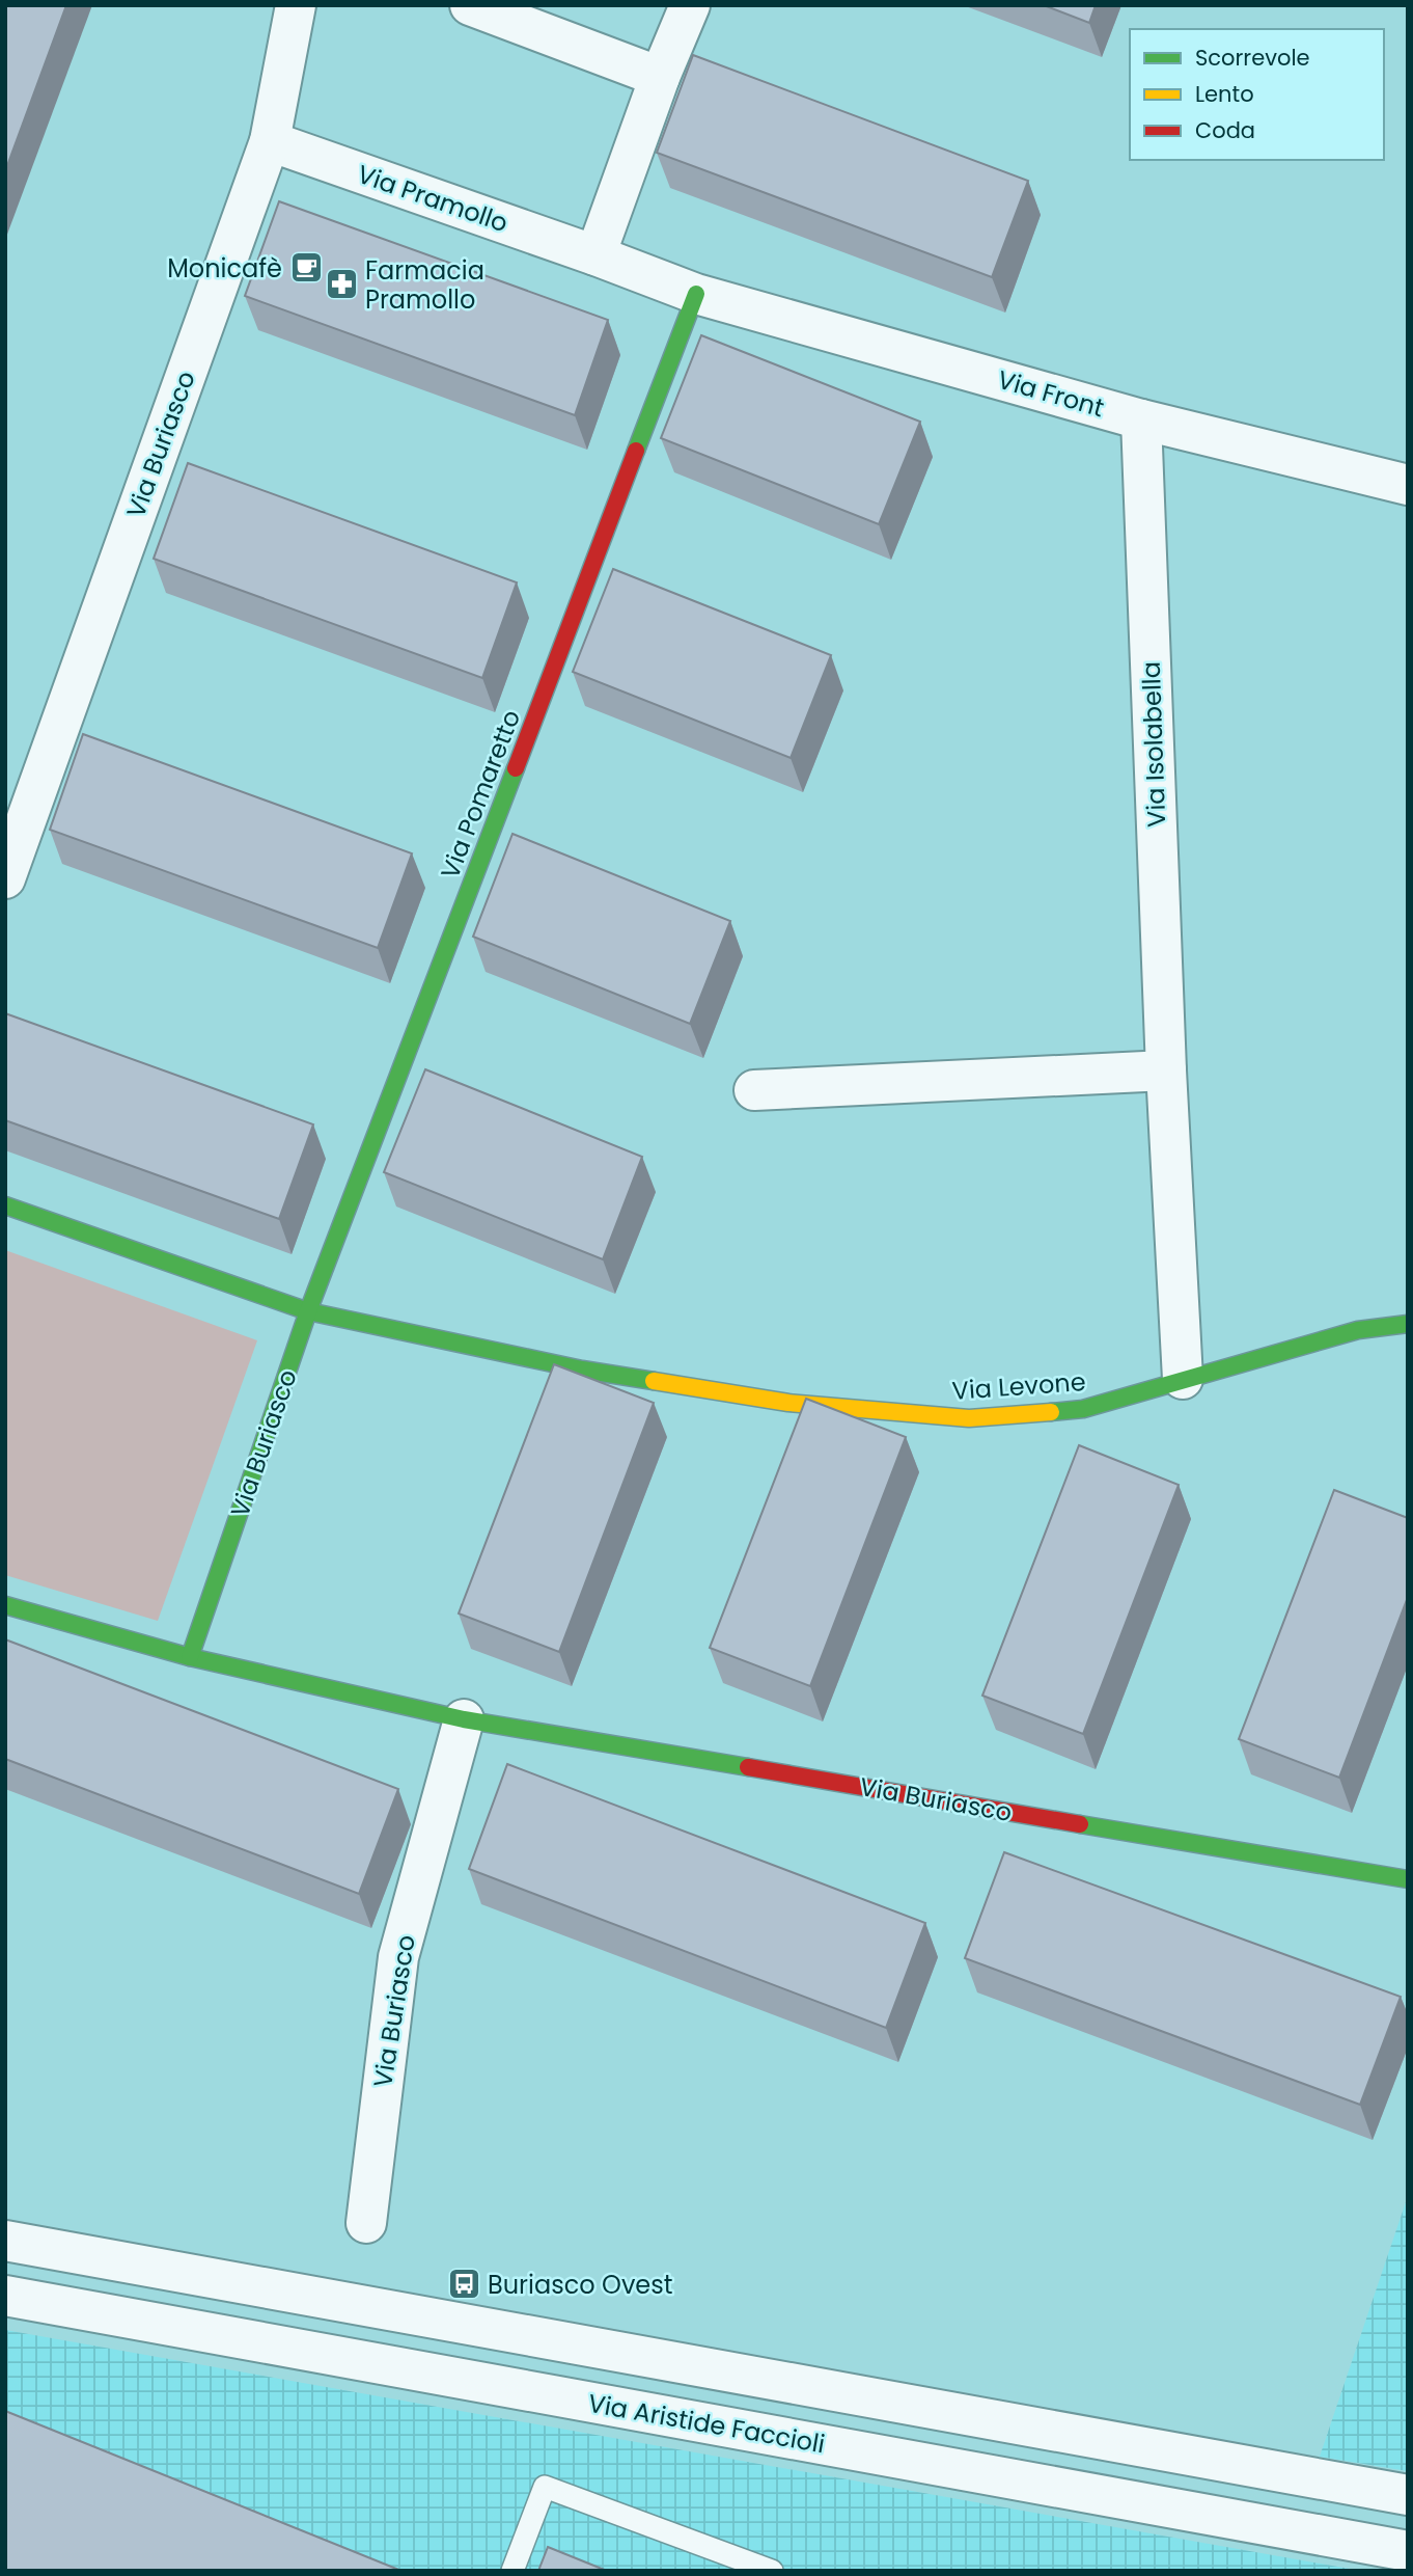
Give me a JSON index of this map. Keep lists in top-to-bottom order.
{
  "streets": {
    "street": [
      "Via Pramollo",
      "Via Front",
      "Via Buriasco",
      "Via Isolabella",
      "Via Pomaretto",
      "Via Levone",
      "Via Aristide Faccioli"
    ]
  },
  "crossings": [
    ["Via Pramollo", "Via Front"],
    ["Via Pramollo", "Via Buriasco"],
    ["Via Pramollo", "Via Pomaretto"],
    ["Via Front", "Via Isolabella"],
    ["Via Front", "Via Pomaretto"],
    ["Via Buriasco", "Via Pomaretto"],
    ["Via Buriasco", "Via Levone"],
    ["Via Isolabella", "Via Levone"],
    ["Via Pomaretto", "Via Levone"]
  ],
  "places": {
    "cafe": ["Monicafè"],
    "pharmacy": ["Farmacia Pramollo"],
    "bus stop": ["Buriasco Ovest"]
  },
  "legend": ["Scorrevole", "Lento", "Coda"]
}
